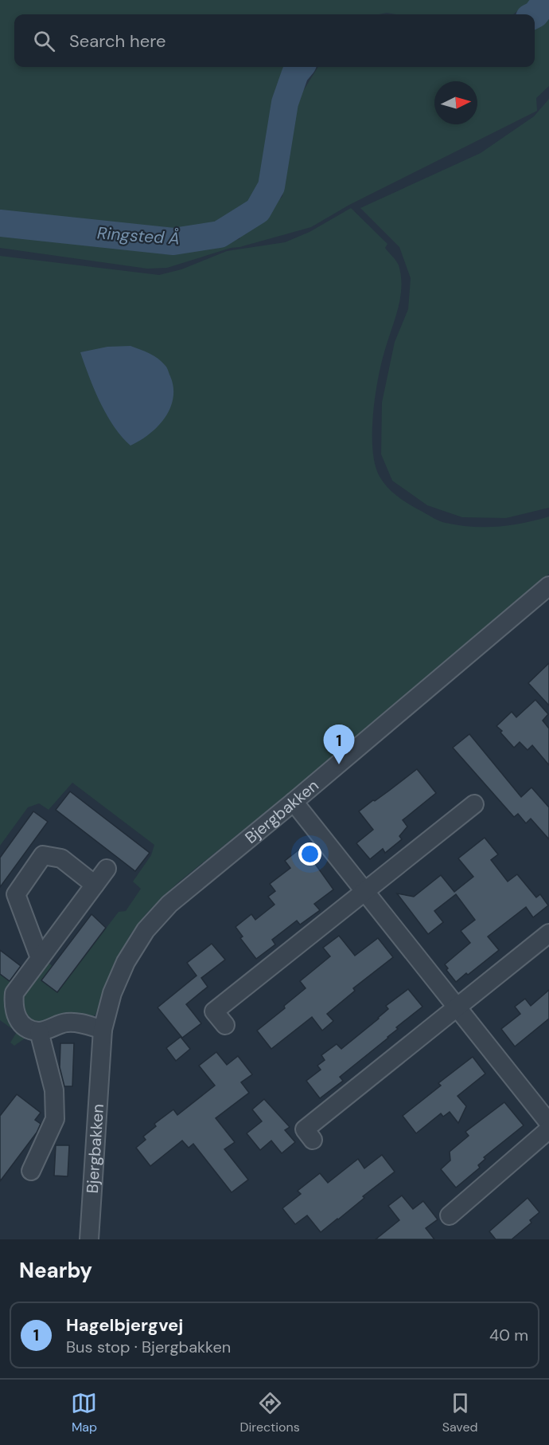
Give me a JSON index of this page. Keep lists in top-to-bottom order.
{
  "streets": {
    "street": ["Bjergbakken"]
  },
  "water": ["Ringsted Å"],
  "north": "right",
  "page": {
    "search": "Search here",
    "pins": "1",
    "heading": "Nearby",
    "list": [
      {
        "mark": "1",
        "name": "Hagelbjergvej",
        "note": "Bus stop · Bjergbakken",
        "value": "40 m"
      }
    ],
    "nav": ["Map", "Directions", "Saved"]
  }
}
